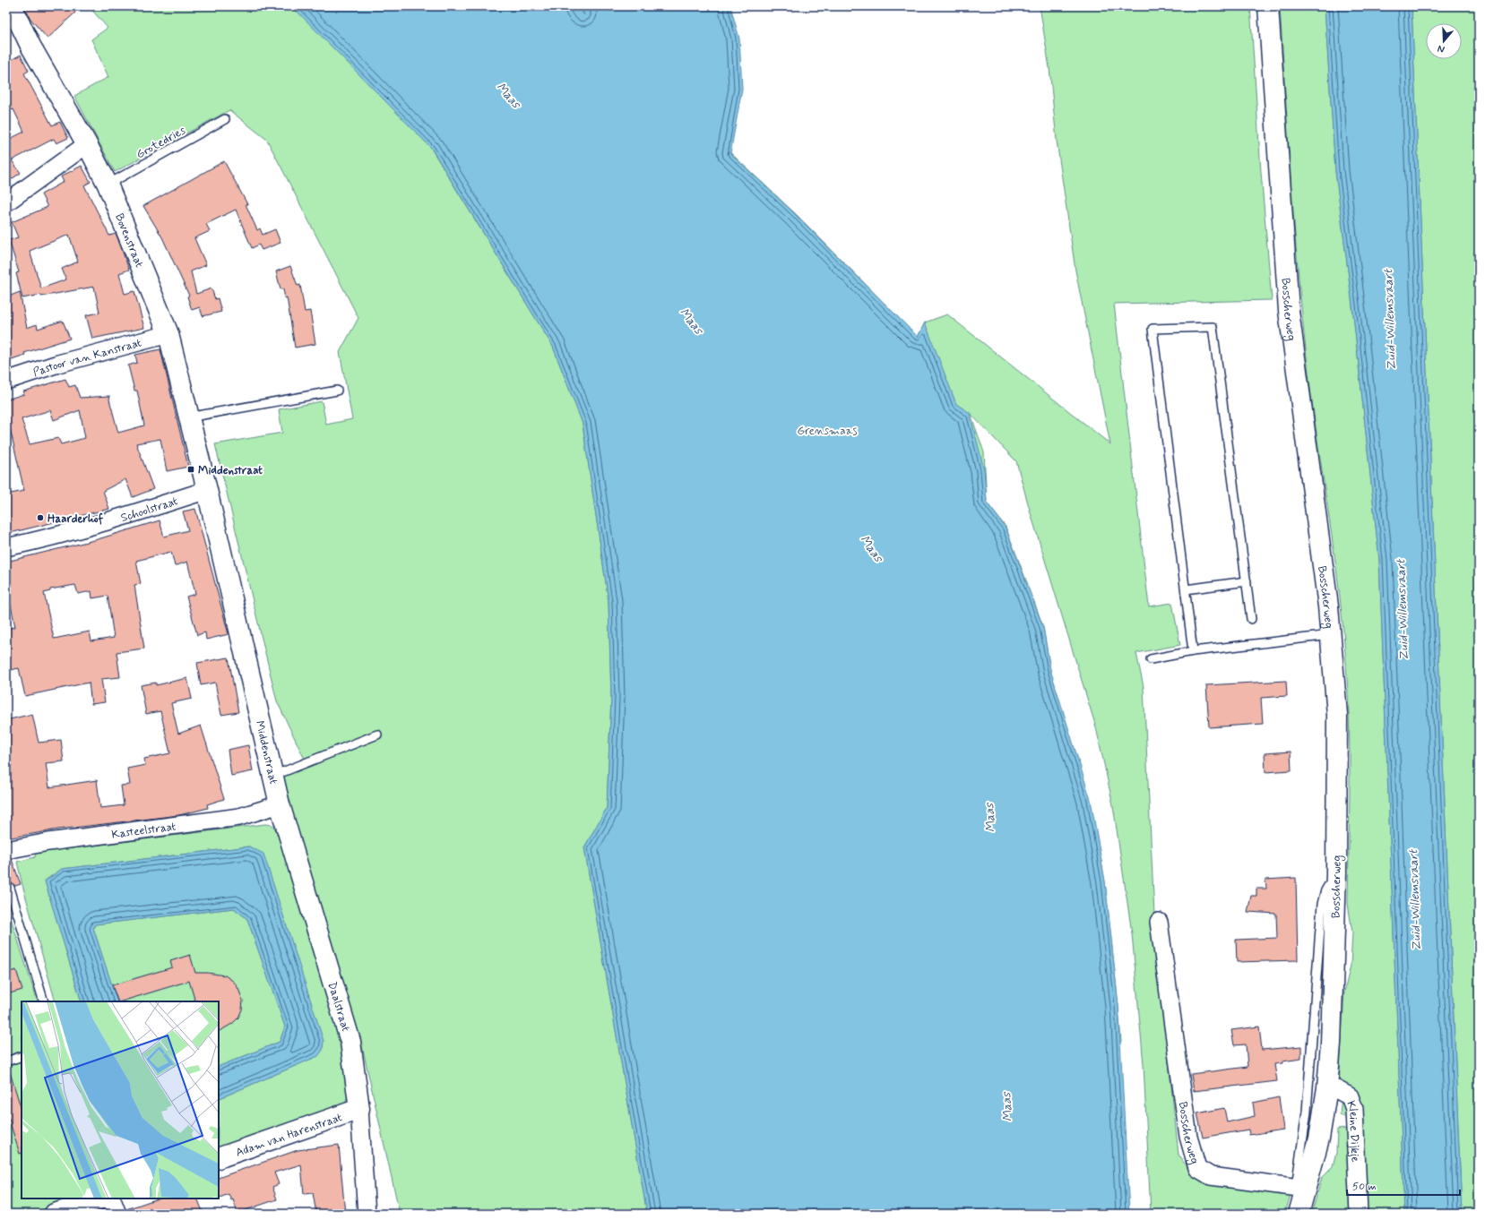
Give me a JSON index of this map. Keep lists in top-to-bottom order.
{
  "streets": {
    "street": [
      "Bovenstraat",
      "Bosscherweg",
      "Pastoor van Kanstraat",
      "Schoolstraat",
      "Middenstraat",
      "Kasteelstraat",
      "Daalstraat",
      "Kleine Dijkje",
      "Adam van Harenstraat"
    ],
    "lane": ["Grotedries"]
  },
  "crossings": [
    ["Grotedries", "Bovenstraat"],
    ["Bovenstraat", "Pastoor van Kanstraat"],
    ["Bovenstraat", "Schoolstraat"],
    ["Bovenstraat", "Middenstraat"],
    ["Bosscherweg", "Kleine Dijkje"],
    ["Schoolstraat", "Middenstraat"],
    ["Middenstraat", "Kasteelstraat"],
    ["Middenstraat", "Daalstraat"],
    ["Kasteelstraat", "Daalstraat"],
    ["Daalstraat", "Adam van Harenstraat"]
  ],
  "water": ["Maas", "Zuid-Willemsvaart"],
  "parks": ["Grensmaas"],
  "places": {
    "transit": ["Middenstraat"],
    "other": ["Haarderhof"]
  },
  "scale_bar": "50 m",
  "north": "bottom"
}
